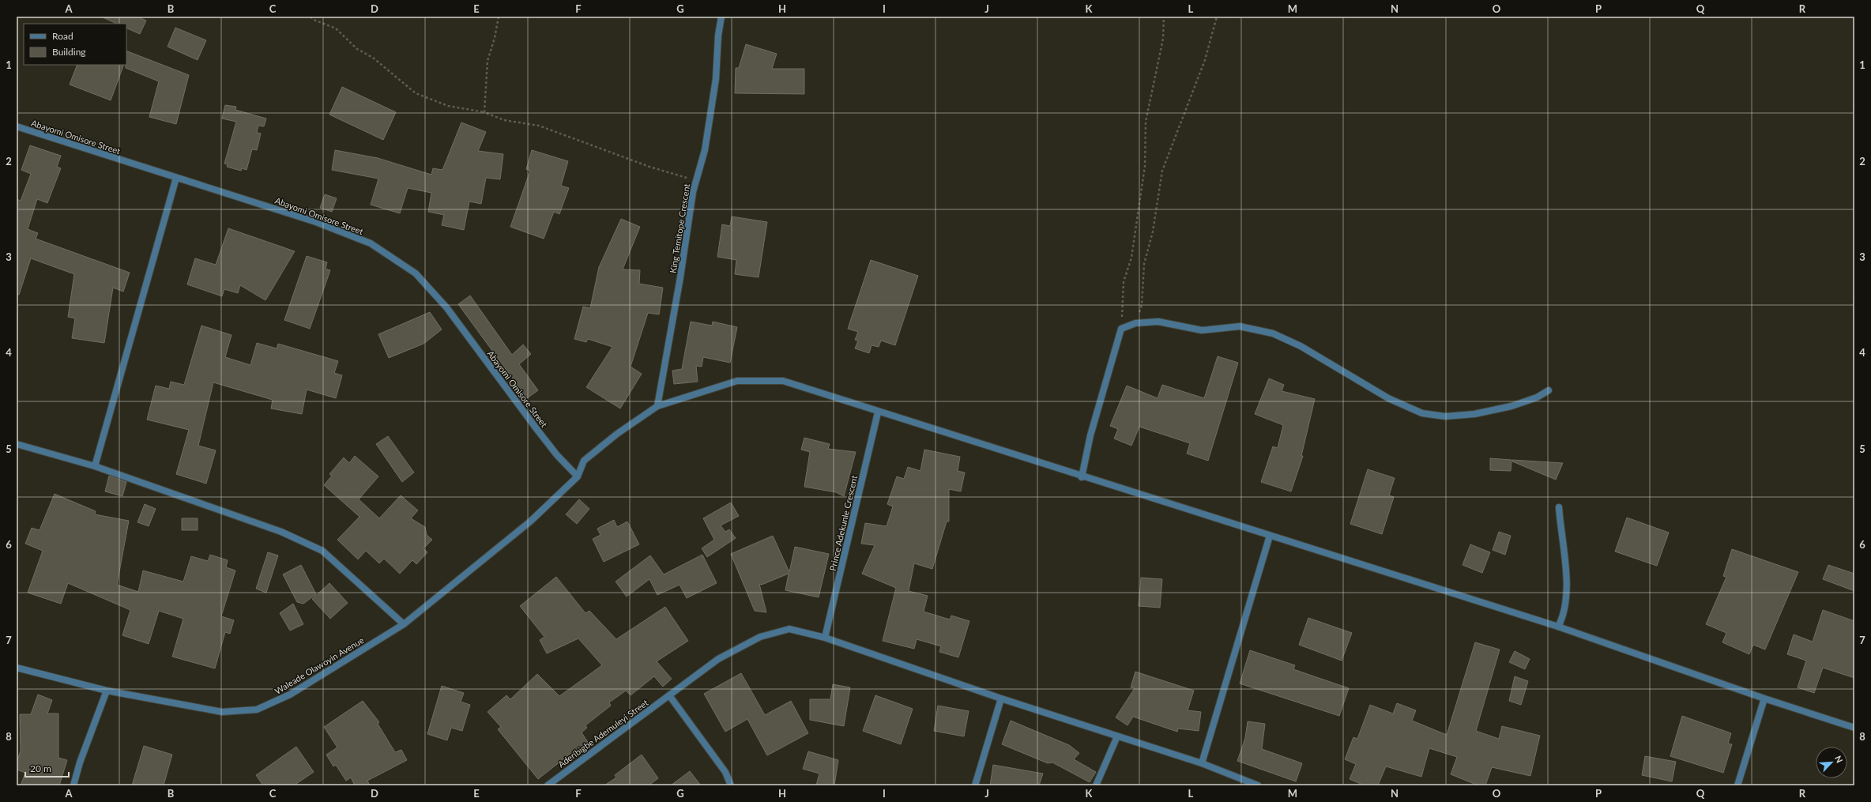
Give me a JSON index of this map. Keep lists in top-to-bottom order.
{
  "streets": {
    "street": [
      "Abayomi Omisore Street",
      "King Temitope Crescent",
      "Prince Adekunle Crescent",
      "Waleade Olawoyin Avenue",
      "Aderibigbe Ademuleyi Street"
    ]
  },
  "crossings": [
    ["Abayomi Omisore Street", "Waleade Olawoyin Avenue"],
    ["Prince Adekunle Crescent", "Aderibigbe Ademuleyi Street"]
  ],
  "legend": ["Road", "Building"],
  "scale_bar": "20 m",
  "north": "top right",
  "grid": {
    "columns": [
      "A",
      "B",
      "C",
      "D",
      "E",
      "F",
      "G",
      "H",
      "I",
      "J",
      "K",
      "L",
      "M",
      "N",
      "O",
      "P",
      "Q",
      "R"
    ],
    "rows": [
      "1",
      "2",
      "3",
      "4",
      "5",
      "6",
      "7",
      "8"
    ]
  }
}
